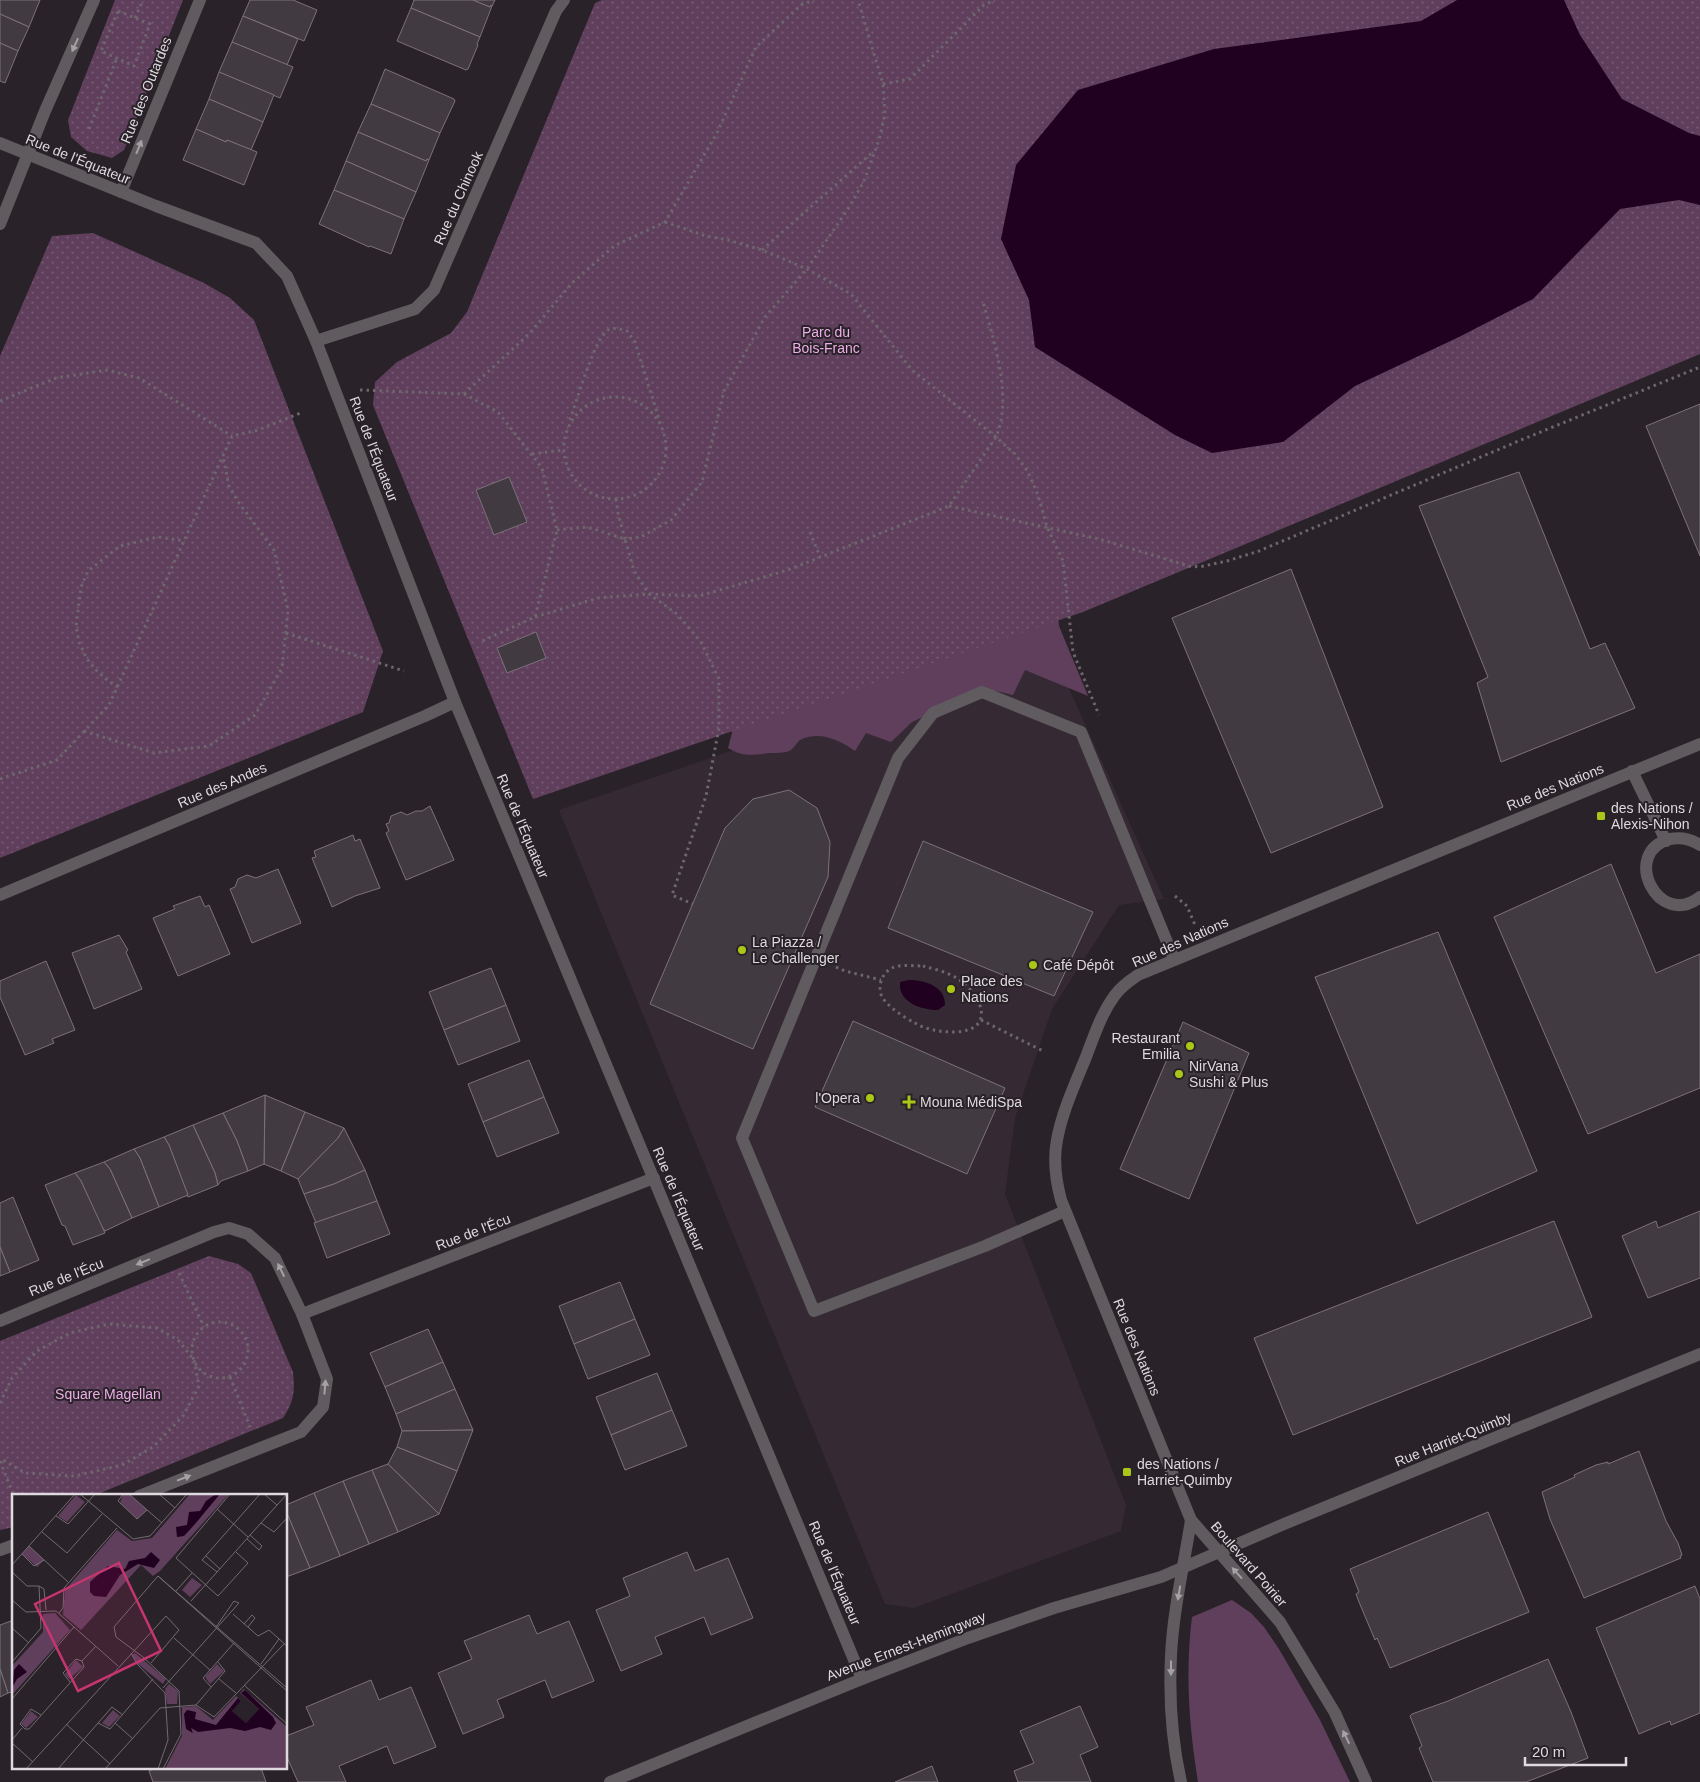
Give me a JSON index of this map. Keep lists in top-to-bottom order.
{
  "streets": {
    "street": [
      "Rue des Outardes",
      "Rue de l'Équateur",
      "Rue du Chinook",
      "Rue des Andes",
      "Rue des Nations",
      "Rue de l'Écu",
      "Rue Harriet-Quimby",
      "Boulevard Poirier",
      "Avenue Ernest-Hemingway"
    ]
  },
  "crossings": [
    ["Rue des Outardes", "Rue de l'Équateur"],
    ["Rue de l'Équateur", "Rue du Chinook"],
    ["Rue de l'Équateur", "Rue des Andes"],
    ["Rue de l'Équateur", "Rue de l'Écu"],
    ["Rue de l'Équateur", "Avenue Ernest-Hemingway"],
    ["Rue des Nations", "Boulevard Poirier"],
    ["Rue Harriet-Quimby", "Boulevard Poirier"],
    ["Rue Harriet-Quimby", "Avenue Ernest-Hemingway"],
    ["Boulevard Poirier", "Avenue Ernest-Hemingway"]
  ],
  "parks": ["Parc du Bois-Franc", "Square Magellan"],
  "places": {
    "transit": ["des Nations / Alexis-Nihon", "des Nations / Harriet-Quimby"],
    "other": [
      "La Piazza / Le Challenger",
      "Café Dépôt",
      "Place des Nations",
      "Restaurant Emilia",
      "NirVana Sushi & Plus",
      "l'Opera"
    ],
    "health": ["Mouna MédiSpa"]
  },
  "scale_bar": "20 m"
}
